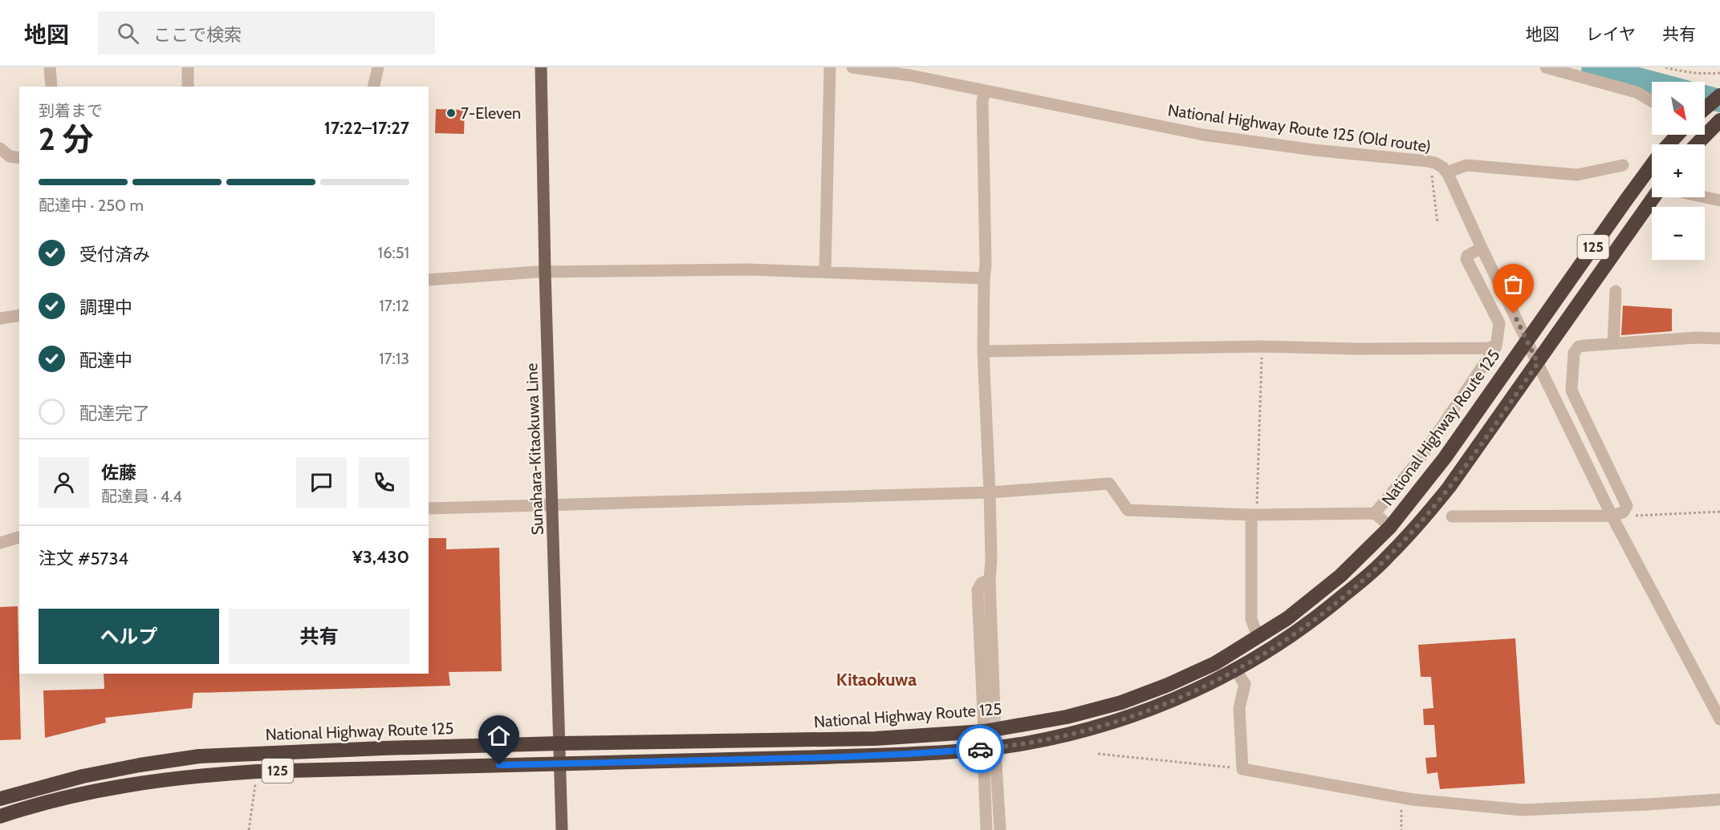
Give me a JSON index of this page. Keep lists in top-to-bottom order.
{
  "streets": {
    "highway": ["125", "National Highway Route 125"],
    "main road": ["Sunahara-Kitaokuwa Line"],
    "street": ["National Highway Route 125 (Old route)"]
  },
  "crossings": [
    ["125", "Sunahara-Kitaokuwa Line"],
    ["National Highway Route 125", "Sunahara-Kitaokuwa Line"]
  ],
  "districts": ["Kitaokuwa"],
  "places": ["7-Eleven"],
  "north": "bottom right",
  "page": {
    "header": "地図",
    "search": "ここで検索",
    "nav": ["地図", "レイヤ", "共有"],
    "map_buttons": ["+", "−"],
    "heading": ["2 分", "到着まで", "17:22–17:27"],
    "panel": [
      "佐藤",
      "配達員 · 4.4",
      "注文 #5734",
      "¥3,430"
    ],
    "bar": "配達中 · 250 m",
    "list": [
      ["受付済み", "16:51"],
      ["調理中", "17:12"],
      ["配達中", "17:13"],
      "配達完了"
    ],
    "buttons": ["ヘルプ", "共有"]
  }
}
